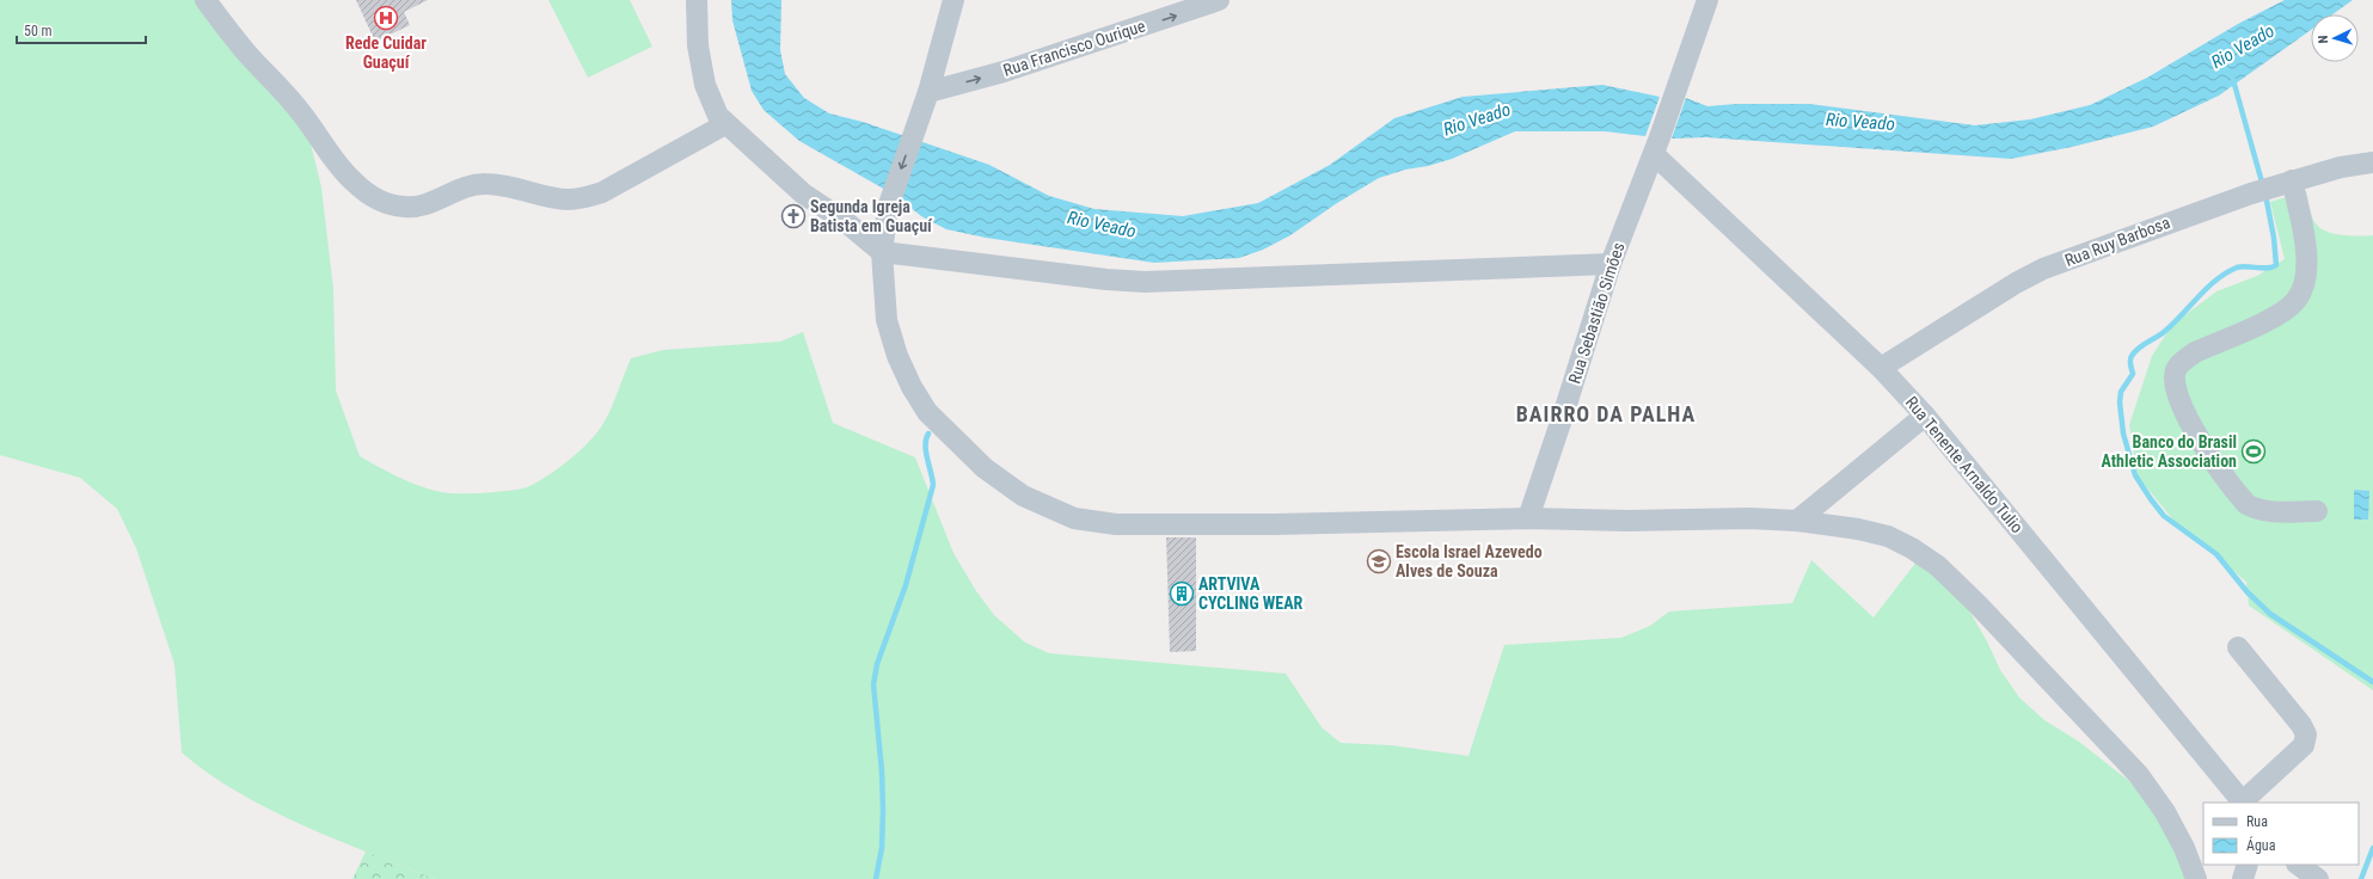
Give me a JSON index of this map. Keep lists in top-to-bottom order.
{
  "streets": {
    "street": [
      "Rua Francisco Ourique",
      "Rua Ruy Barbosa",
      "Rua Sebastião Simões",
      "Rua Tenente Arnaldo Tulio"
    ]
  },
  "crossings": [
    ["Rua Ruy Barbosa", "Rua Tenente Arnaldo Tulio"],
    ["Rua Sebastião Simões", "Rua Tenente Arnaldo Tulio"]
  ],
  "one_way": ["Rua Francisco Ourique"],
  "districts": ["BAIRRO DA PALHA"],
  "water": ["Rio Veado"],
  "places": {
    "hospital": ["Rede Cuidar Guaçuí"],
    "church": ["Segunda Igreja Batista em Guaçuí"],
    "sports": ["Banco do Brasil Athletic Association"],
    "school or university": ["Escola Israel Azevedo Alves de Souza"],
    "building": ["ARTVIVA CYCLING WEAR"]
  },
  "legend": ["Rua", "Água"],
  "scale_bar": "50 m",
  "north": "left"
}
